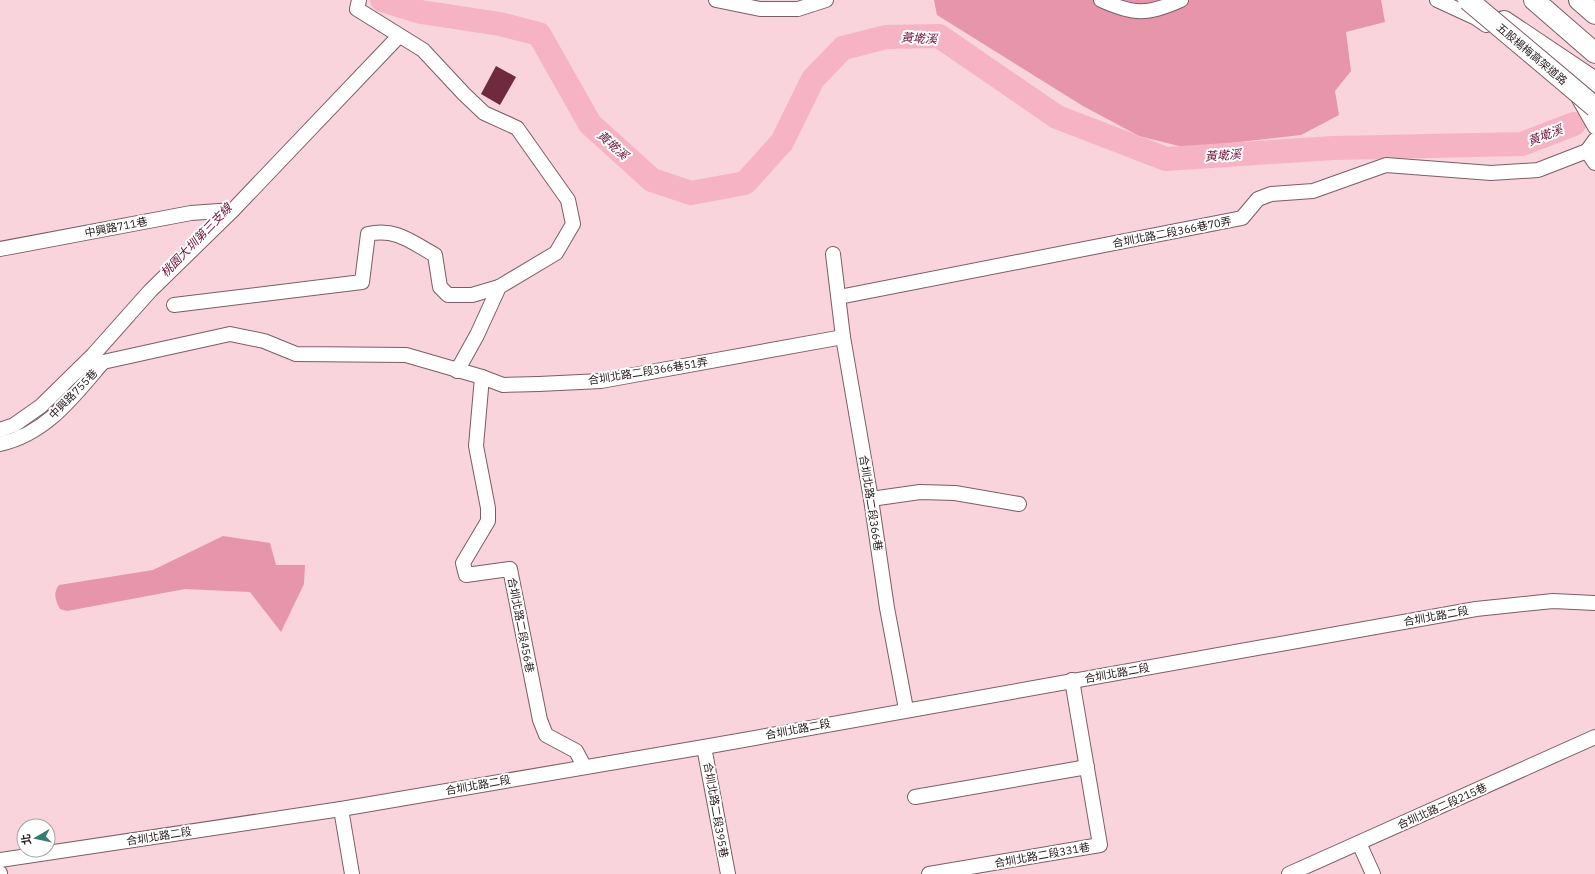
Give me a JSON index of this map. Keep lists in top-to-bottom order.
{
  "streets": {
    "highway": ["五股楊梅高架道路"],
    "street": [
      "中興路711巷",
      "合圳北路二段366巷70弄",
      "合圳北路二段366巷51弄",
      "中興路755巷",
      "合圳北路二段366巷",
      "合圳北路二段",
      "合圳北路二段456巷",
      "合圳北路二段215巷",
      "合圳北路二段395巷",
      "合圳北路二段331巷"
    ]
  },
  "crossings": [
    ["合圳北路二段366巷70弄", "合圳北路二段366巷"],
    ["合圳北路二段366巷51弄", "中興路755巷"],
    ["合圳北路二段366巷51弄", "合圳北路二段366巷"],
    ["合圳北路二段366巷51弄", "合圳北路二段456巷"],
    ["合圳北路二段366巷", "合圳北路二段"],
    ["合圳北路二段", "合圳北路二段456巷"],
    ["合圳北路二段", "合圳北路二段395巷"],
    ["合圳北路二段", "合圳北路二段331巷"]
  ],
  "water": ["黃墘溪", "桃園大圳第三支線"],
  "north": "left"
}
